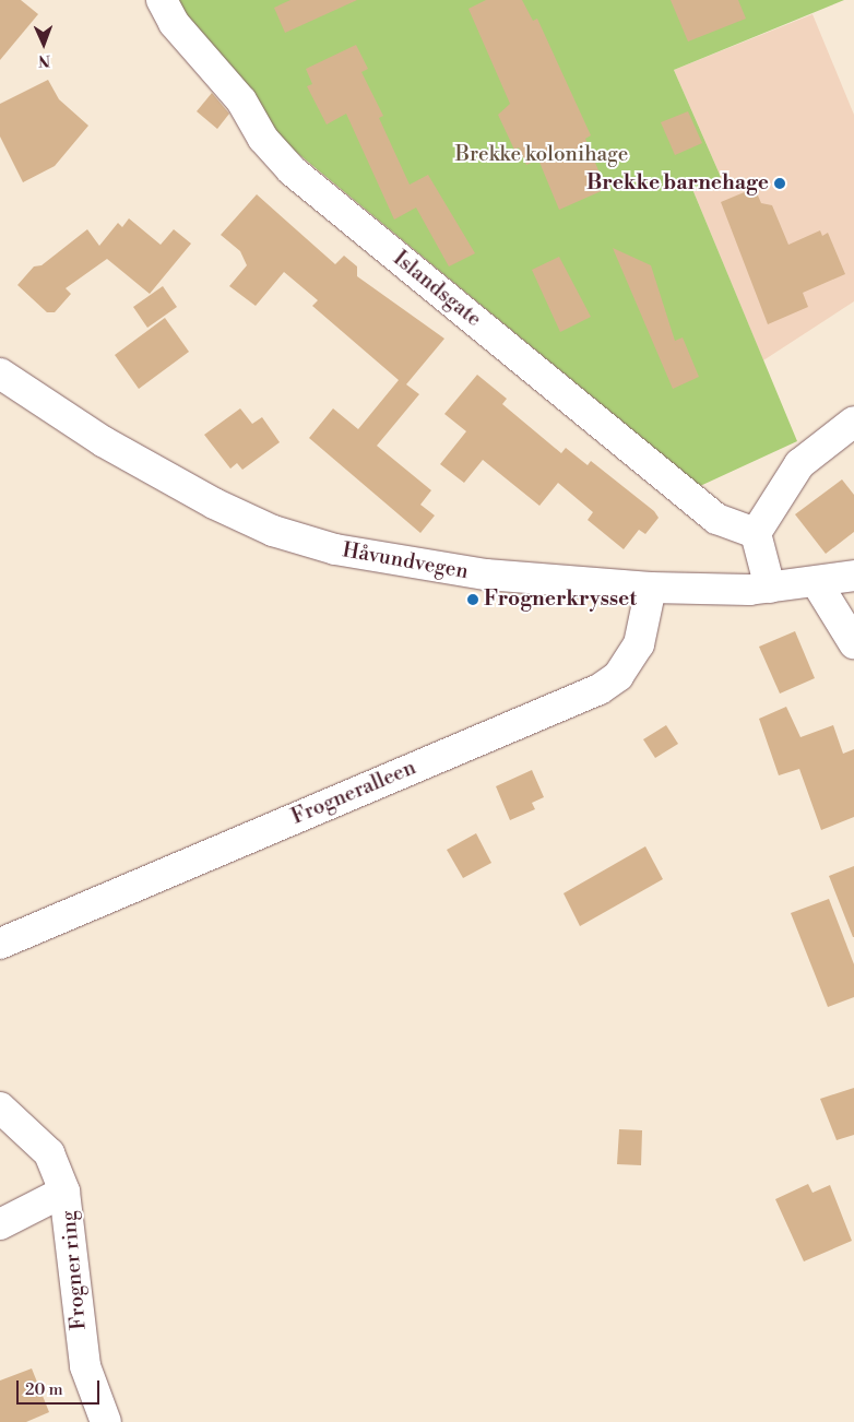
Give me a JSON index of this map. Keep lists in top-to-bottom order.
{
  "streets": {
    "street": [
      "Islandsgate",
      "Håvundvegen",
      "Frogneralleen",
      "Frogner ring"
    ]
  },
  "crossings": [
    ["Håvundvegen", "Frogneralleen"]
  ],
  "parks": ["Brekke kolonihage"],
  "places": ["Brekke barnehage", "Frognerkrysset"],
  "scale_bar": "20 m",
  "north": "bottom"
}
